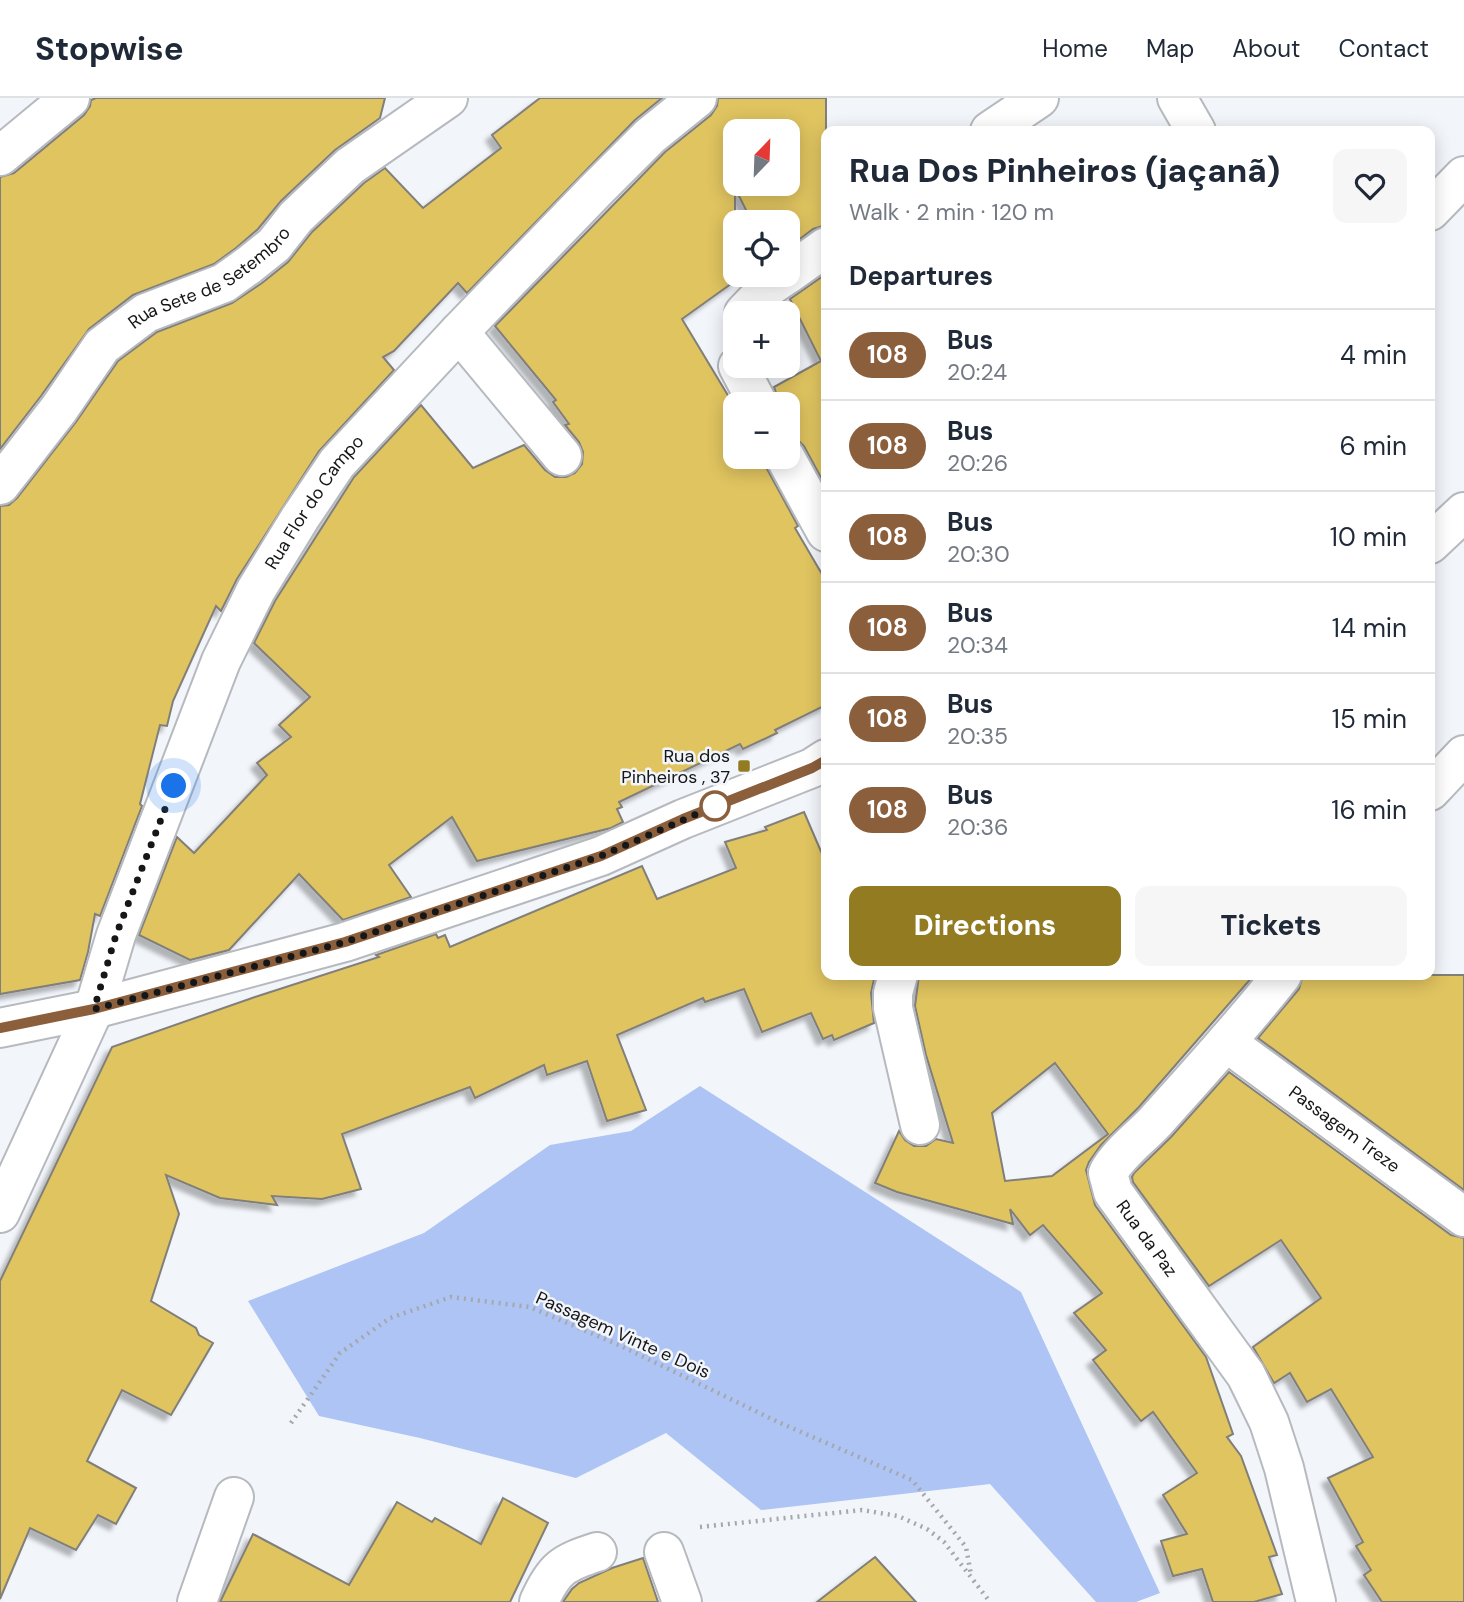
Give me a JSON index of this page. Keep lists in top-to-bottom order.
{
  "streets": {
    "street": [
      "Rua Sete de Setembro",
      "Rua Flor do Campo",
      "Passagem Treze",
      "Rua da Paz"
    ],
    "path": ["Passagem Vinte e Dois"]
  },
  "crossings": [
    ["Passagem Treze", "Rua da Paz"]
  ],
  "places": {
    "transit": ["Rua dos Pinheiros , 37"]
  },
  "lines": ["bus line 108"],
  "north": "top right",
  "page": {
    "header": "Stopwise",
    "nav": [
      "Home",
      "Map",
      "About",
      "Contact"
    ],
    "map_buttons": ["+", "−"],
    "heading": [
      ["Rua Dos Pinheiros (jaçanã)", "Walk · 2 min · 120 m"],
      "Departures"
    ],
    "list": [
      {
        "mark": "108",
        "name": "Bus",
        "note": "20:24",
        "value": "4 min"
      },
      {
        "mark": "108",
        "name": "Bus",
        "note": "20:26",
        "value": "6 min"
      },
      {
        "mark": "108",
        "name": "Bus",
        "note": "20:30",
        "value": "10 min"
      },
      {
        "mark": "108",
        "name": "Bus",
        "note": "20:34",
        "value": "14 min"
      },
      {
        "mark": "108",
        "name": "Bus",
        "note": "20:35",
        "value": "15 min"
      },
      {
        "mark": "108",
        "name": "Bus",
        "note": "20:36",
        "value": "16 min"
      }
    ],
    "buttons": ["Directions", "Tickets"]
  }
}
